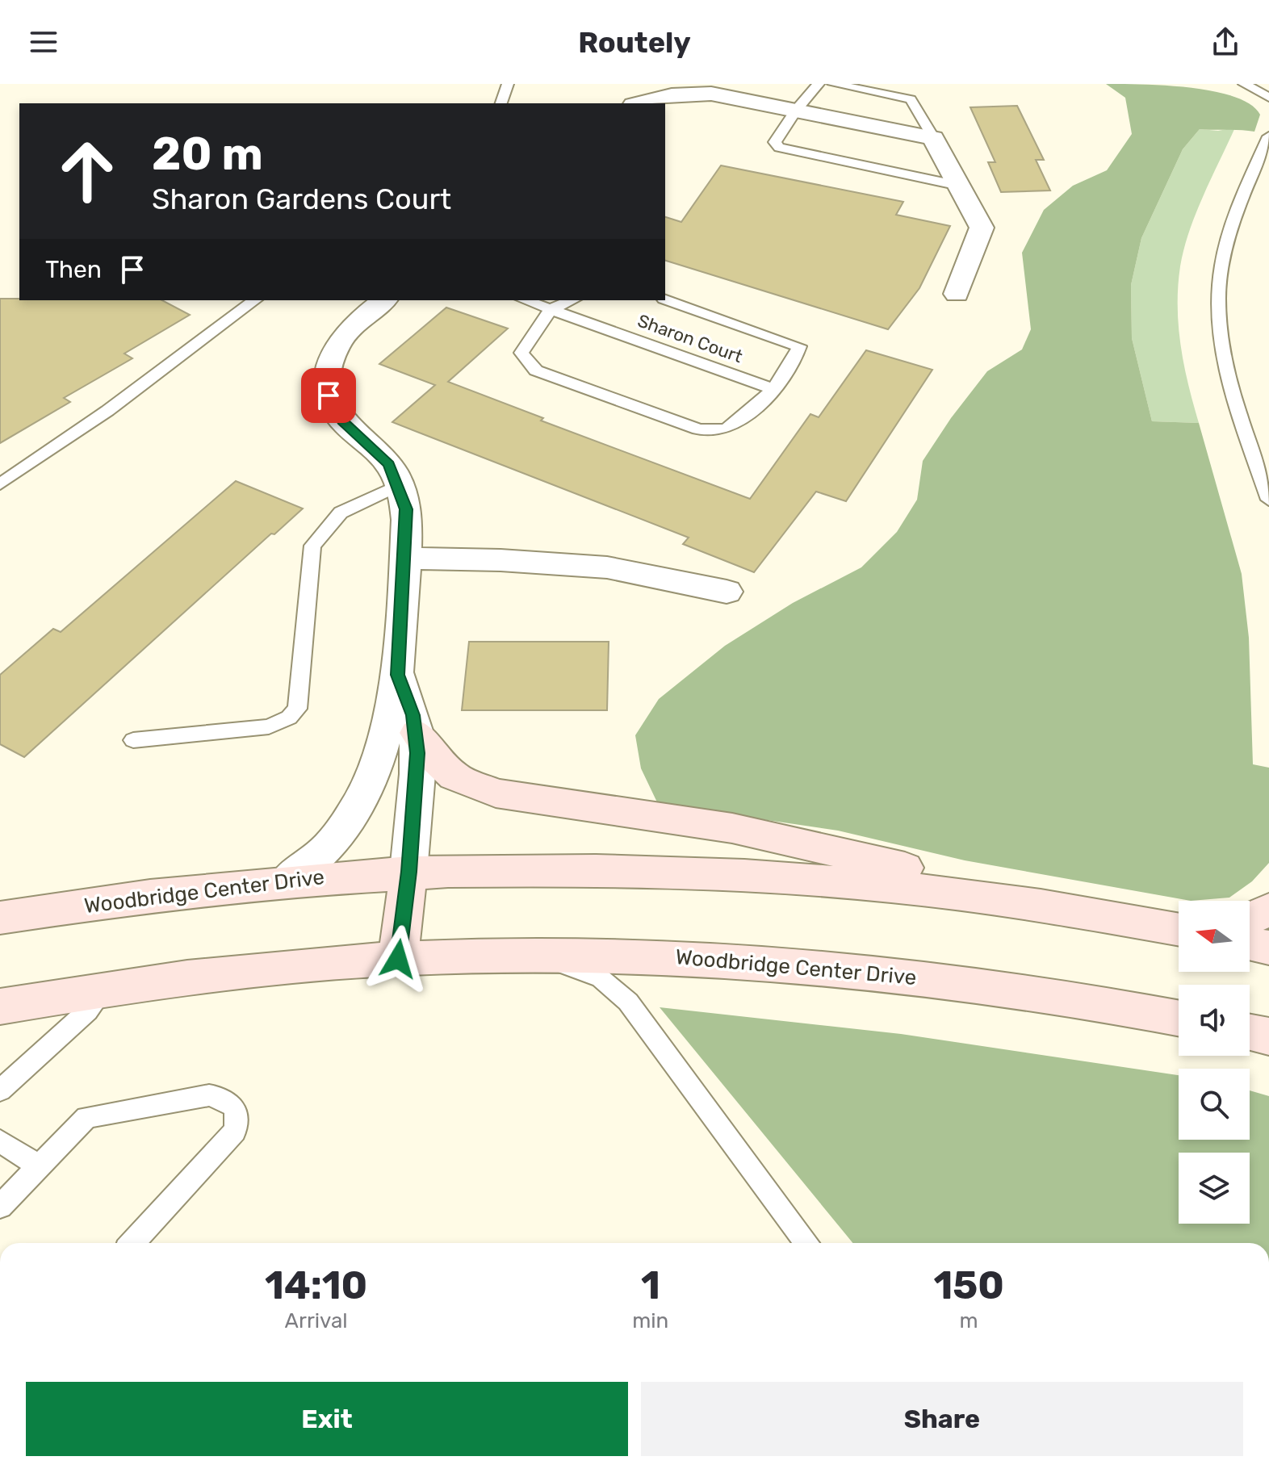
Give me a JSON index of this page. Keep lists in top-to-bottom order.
{
  "streets": {
    "street": ["Woodbridge Center Drive"],
    "lane": ["Sharon Court"]
  },
  "north": "left",
  "page": {
    "header": "Routely",
    "turn": ["20 m", "Sharon Gardens Court"],
    "then": "Then",
    "eta": [
      "14:10",
      "Arrival",
      "1",
      "min",
      "150",
      "m"
    ],
    "buttons": ["Exit", "Share"]
  }
}
